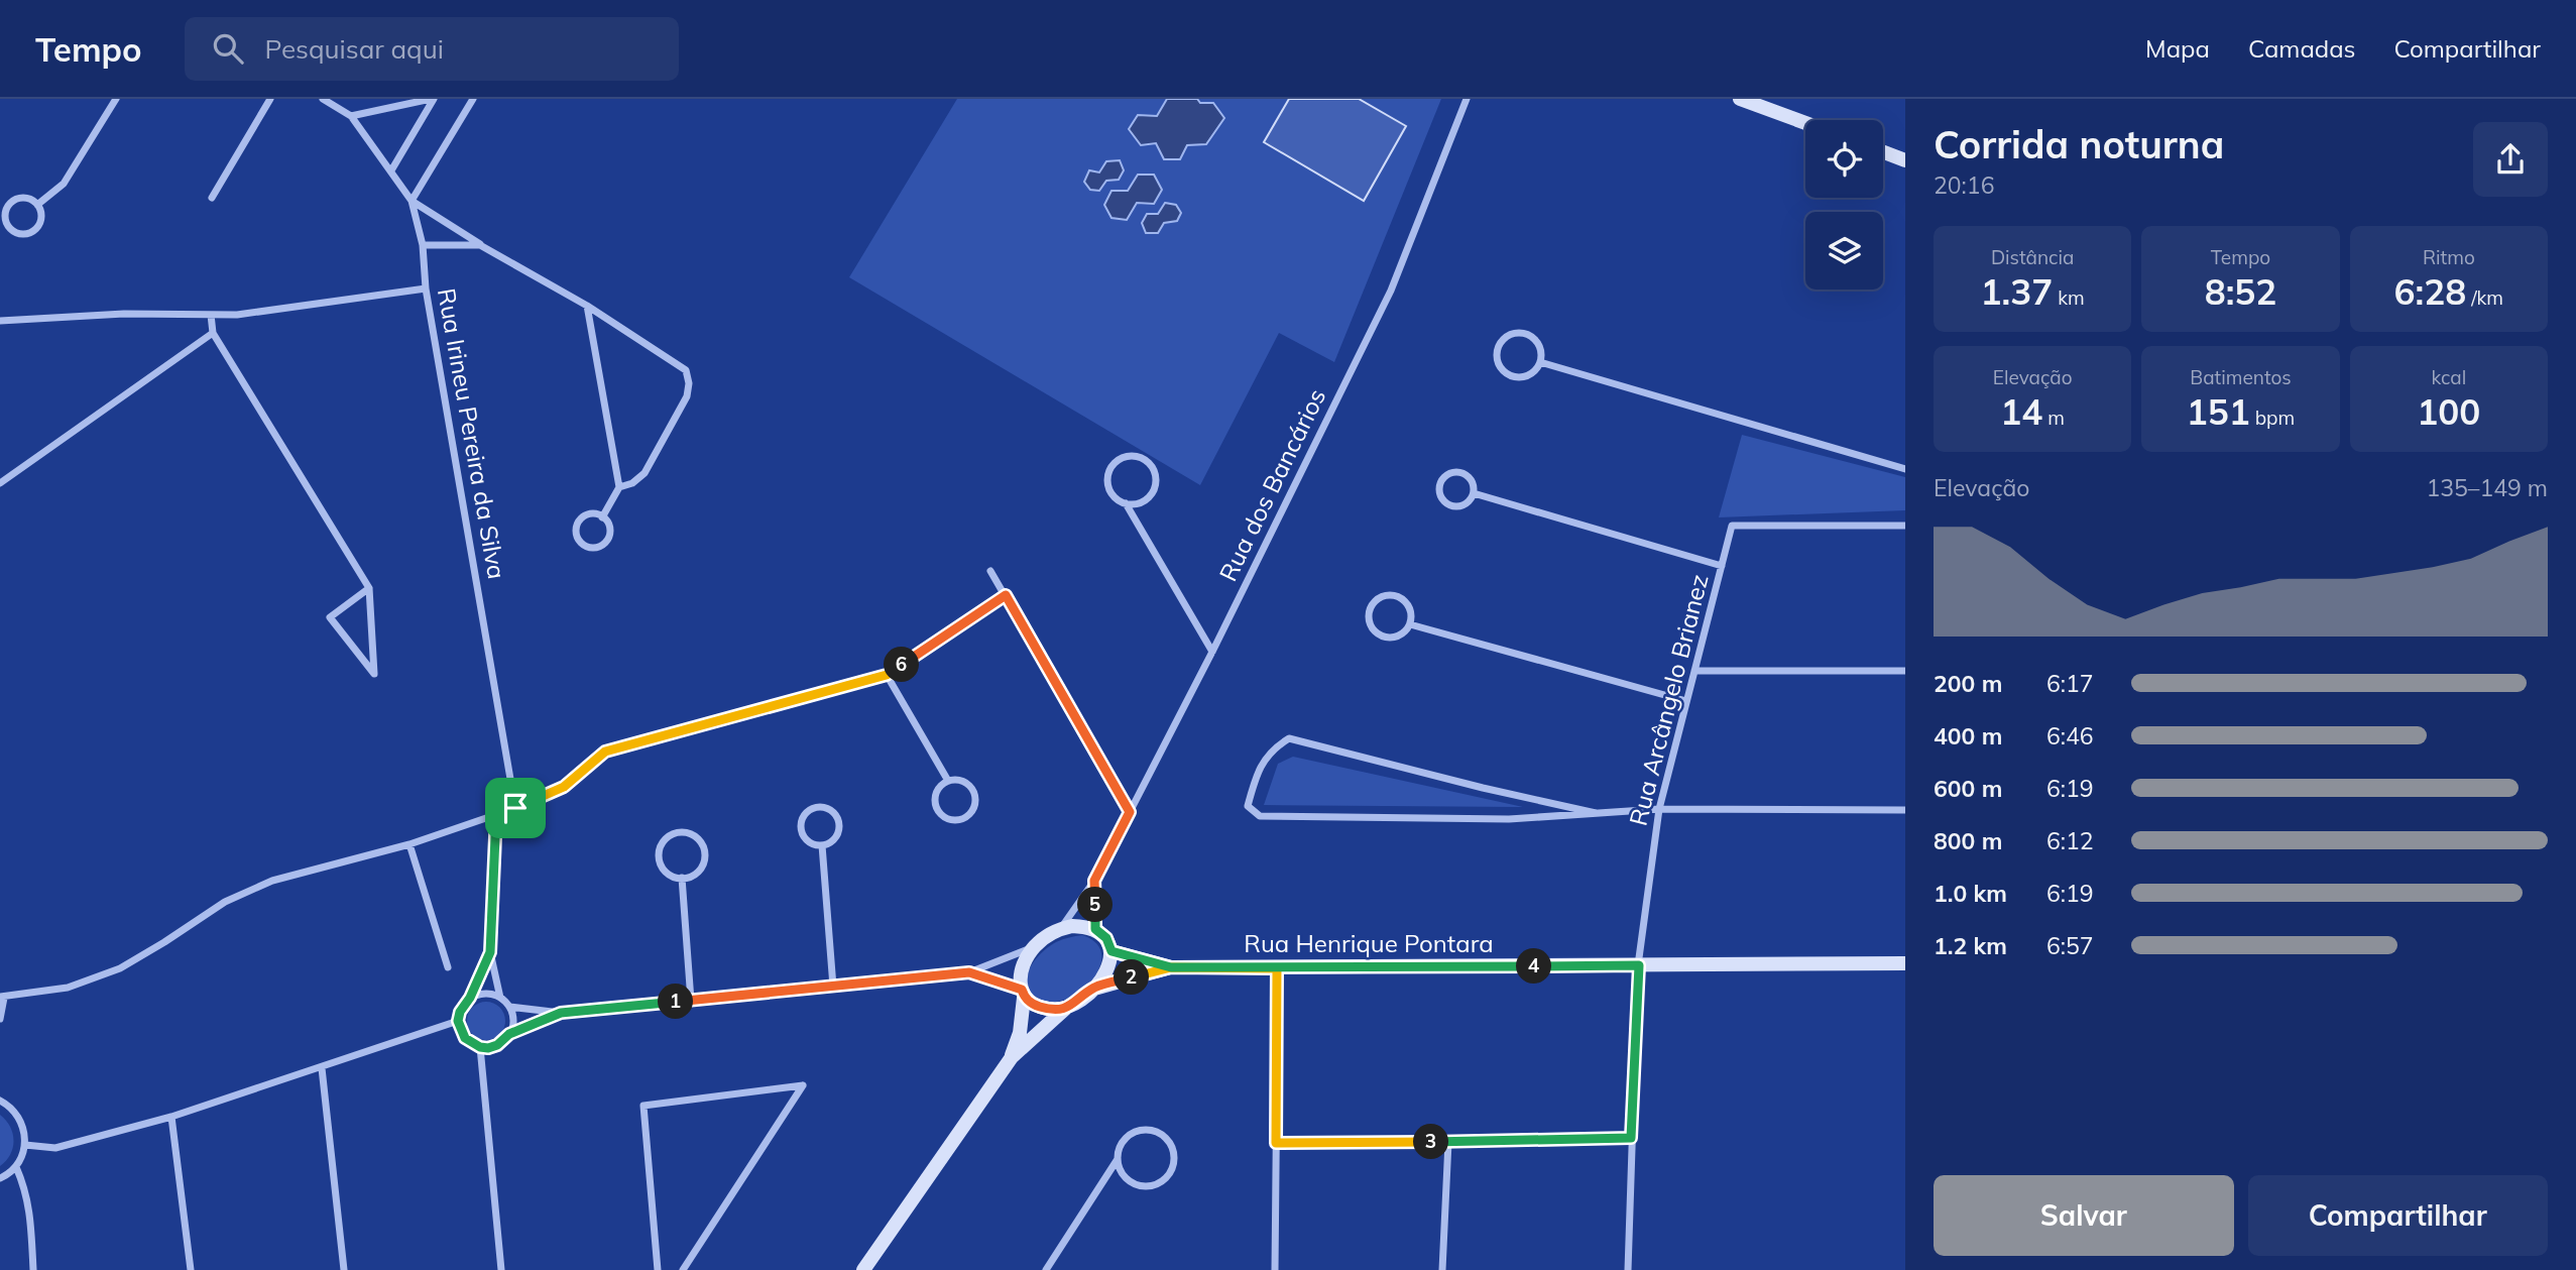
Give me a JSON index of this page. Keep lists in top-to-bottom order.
{
  "streets": {
    "street": [
      "Rua Irineu Pereira da Silva",
      "Rua dos Bancários",
      "Rua Arcângelo Brianez",
      "Rua Henrique Pontara"
    ]
  },
  "crossings": [
    ["Rua dos Bancários", "Rua Henrique Pontara"],
    ["Rua Arcângelo Brianez", "Rua Henrique Pontara"]
  ],
  "page": {
    "header": "Tempo",
    "search": "Pesquisar aqui",
    "nav": ["Mapa", "Camadas", "Compartilhar"],
    "heading": ["Corrida noturna", "20:16"],
    "stats": [
      ["Distância", "1.37 km"],
      ["Tempo", "8:52"],
      ["Ritmo", "6:28 /km"],
      ["Elevação", "14 m"],
      ["Batimentos", "151 bpm"],
      ["kcal", "100"]
    ],
    "chart": ["Elevação", "135–149 m"],
    "pins": [
      "6",
      "5",
      "4",
      "2",
      "1",
      "3"
    ],
    "list": [
      {
        "name": "200 m",
        "note": "6:17"
      },
      {
        "name": "400 m",
        "note": "6:46"
      },
      {
        "name": "600 m",
        "note": "6:19"
      },
      {
        "name": "800 m",
        "note": "6:12"
      },
      {
        "name": "1.0 km",
        "note": "6:19"
      },
      {
        "name": "1.2 km",
        "note": "6:57"
      }
    ],
    "buttons": ["Salvar", "Compartilhar"]
  }
}
